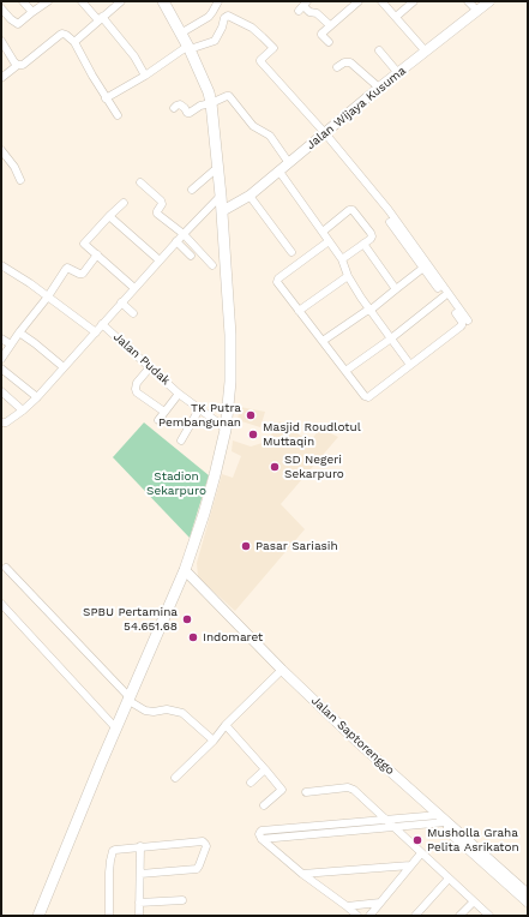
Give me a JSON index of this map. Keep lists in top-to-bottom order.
{
  "streets": {
    "street": ["Jalan Wijaya Kusuma", "Jalan Pudak", "Jalan Saptorenggo"]
  },
  "parks": ["Stadion Sekarpuro"],
  "places": [
    "TK Putra Pembangunan",
    "Masjid Roudlotul Muttaqin",
    "SD Negeri Sekarpuro",
    "Pasar Sariasih",
    "SPBU Pertamina 54.651.68",
    "Indomaret",
    "Musholla Graha Pelita Asrikaton"
  ]
}
